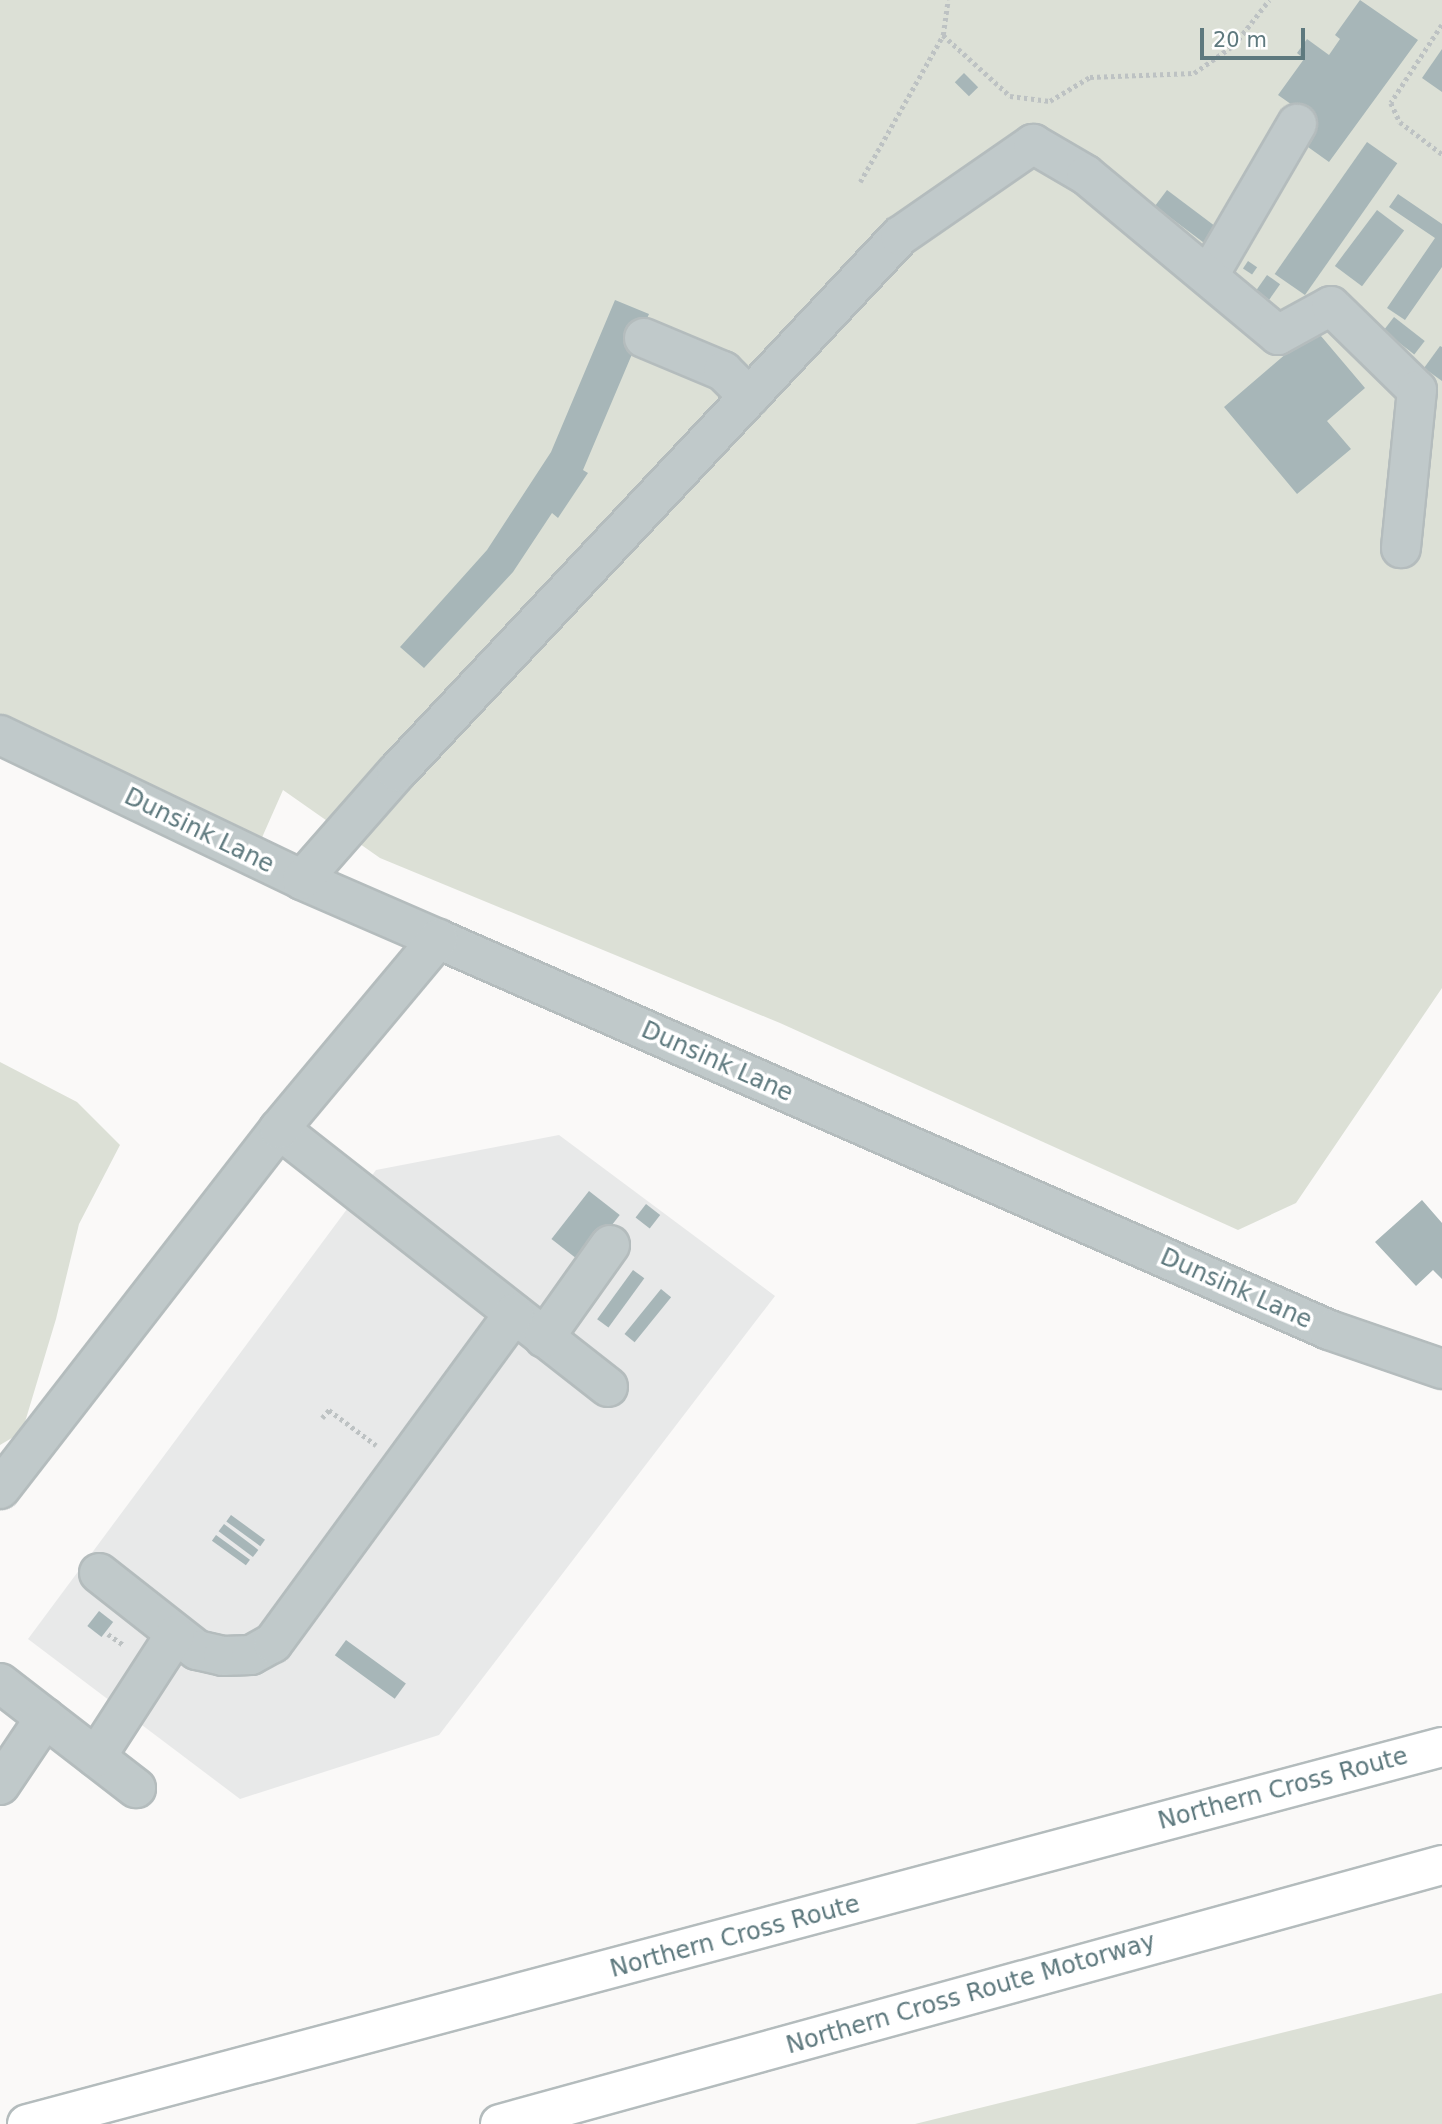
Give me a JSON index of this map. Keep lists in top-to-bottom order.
{
  "streets": {
    "highway": ["Northern Cross Route", "Northern Cross Route Motorway"],
    "street": ["Dunsink Lane"]
  },
  "scale_bar": "20 m"
}
